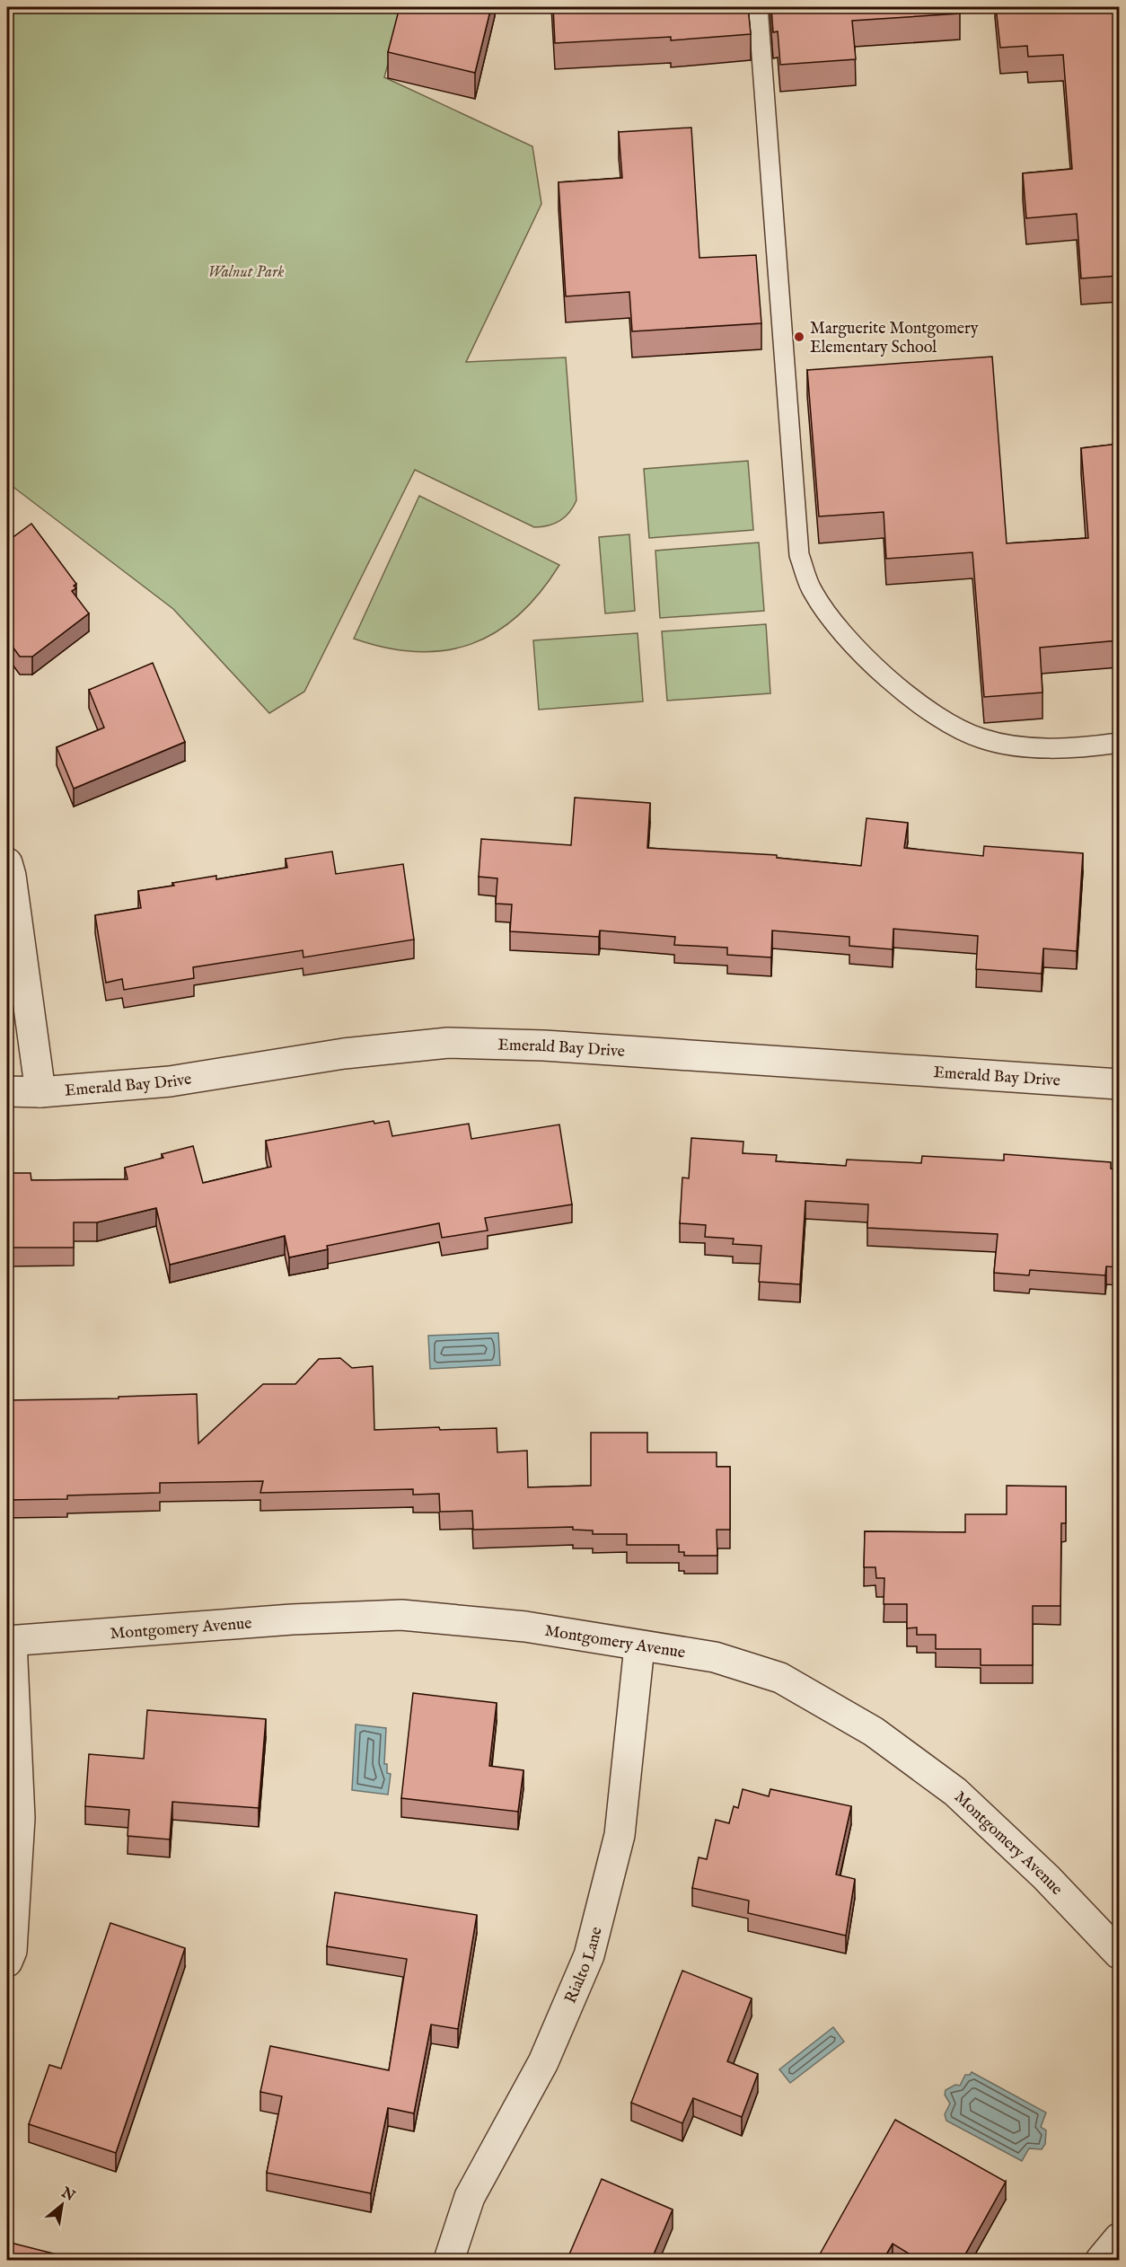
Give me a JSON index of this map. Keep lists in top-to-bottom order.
{
  "streets": {
    "street": ["Emerald Bay Drive", "Montgomery Avenue", "Rialto Lane"]
  },
  "crossings": [
    ["Montgomery Avenue", "Rialto Lane"]
  ],
  "parks": ["Walnut Park"],
  "places": ["Marguerite Montgomery Elementary School"],
  "north": "top right"
}
